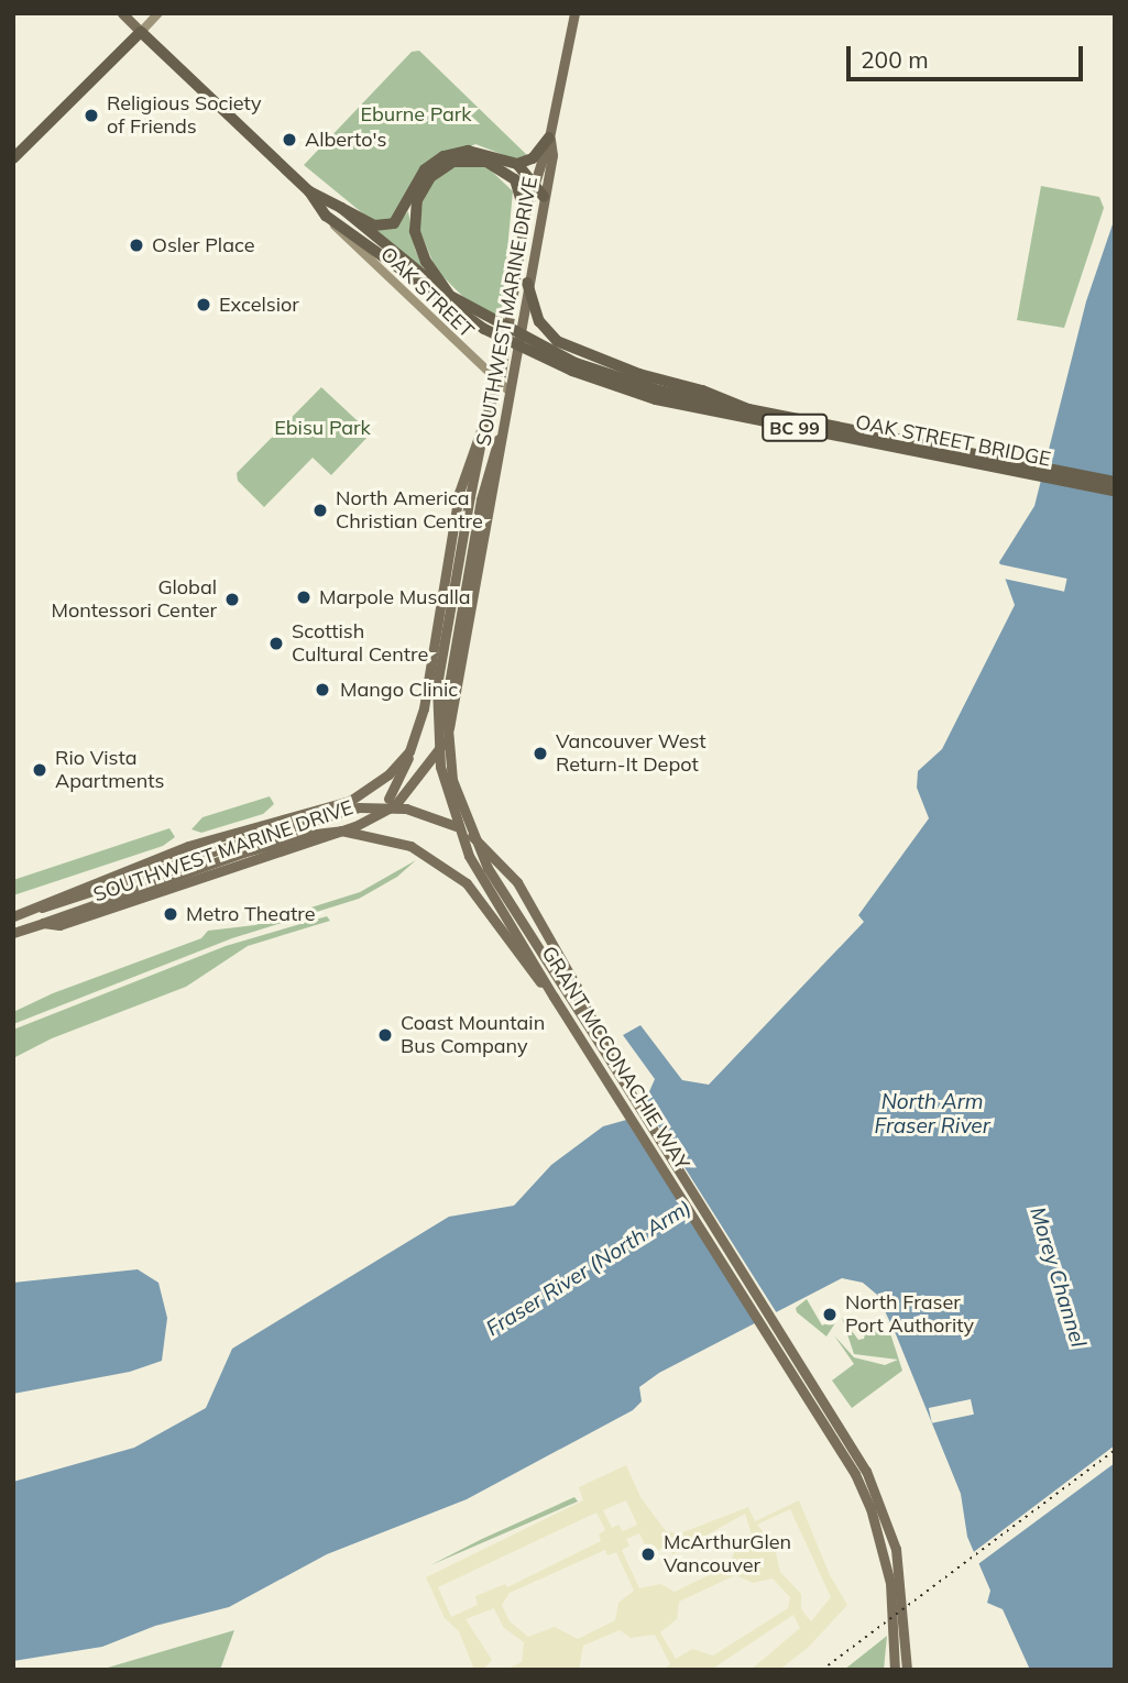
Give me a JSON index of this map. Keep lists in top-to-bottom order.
{
  "streets": {
    "highway": ["OAK STREET", "BC 99", "OAK STREET BRIDGE"],
    "main road": ["SOUTHWEST MARINE DRIVE", "GRANT MCCONACHIE WAY"]
  },
  "crossings": [
    ["OAK STREET", "SOUTHWEST MARINE DRIVE"],
    ["OAK STREET", "OAK STREET BRIDGE"],
    ["SOUTHWEST MARINE DRIVE", "GRANT MCCONACHIE WAY"]
  ],
  "water": ["North Arm Fraser River", "Fraser River (North Arm)", "Morey Channel"],
  "parks": ["Eburne Park", "Ebisu Park"],
  "places": [
    "Religious Society of Friends",
    "Alberto's",
    "Osler Place",
    "Excelsior",
    "North America Christian Centre",
    "Marpole Musalla",
    "Global Montessori Center",
    "Scottish Cultural Centre",
    "Mango Clinic",
    "Vancouver West Return-It Depot",
    "Rio Vista Apartments",
    "Metro Theatre",
    "Coast Mountain Bus Company",
    "North Fraser Port Authority",
    "McArthurGlen Vancouver"
  ],
  "scale_bar": "200 m"
}
